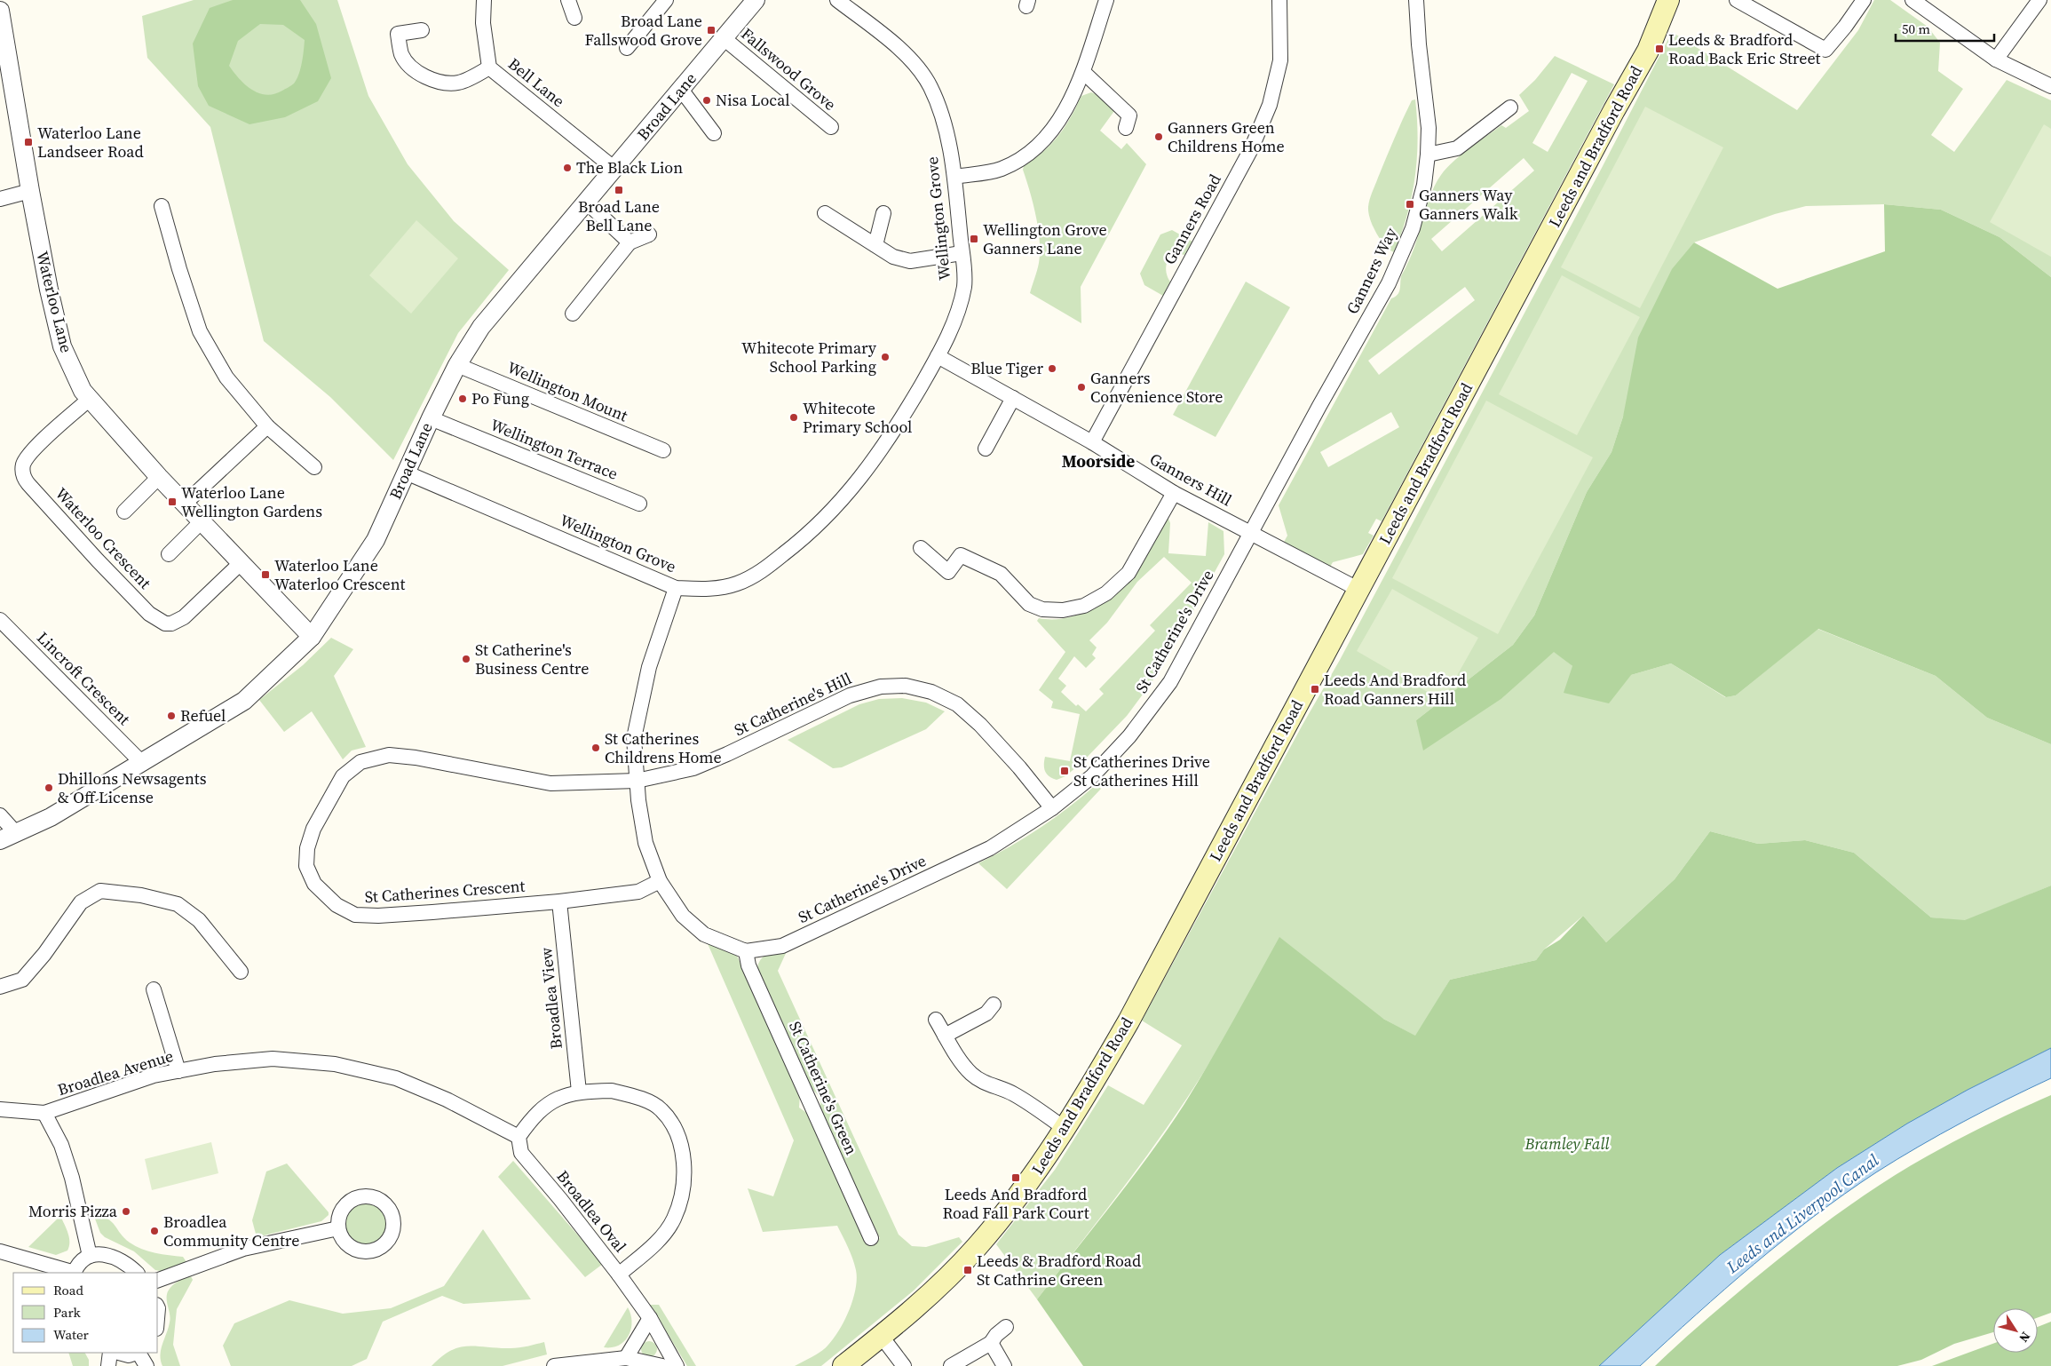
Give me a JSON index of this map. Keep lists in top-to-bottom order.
{
  "streets": {
    "main road": ["Leeds and Bradford Road"],
    "street": [
      "Fallswood Grove",
      "Bell Lane",
      "Broad Lane",
      "Wellington Grove",
      "Ganners Road",
      "Ganners Way",
      "Waterloo Lane",
      "Wellington Mount",
      "Wellington Terrace",
      "Ganners Hill",
      "Waterloo Crescent",
      "St Catherine's Drive",
      "Lincroft Crescent",
      "St Catherine's Hill",
      "St Catherines Crescent",
      "Broadlea View",
      "Broadlea Avenue",
      "St Catherine's Green",
      "Broadlea Oval"
    ]
  },
  "crossings": [
    ["Fallswood Grove", "Broad Lane"],
    ["Bell Lane", "Broad Lane"],
    ["Broad Lane", "Wellington Grove"],
    ["Broad Lane", "Waterloo Lane"],
    ["Broad Lane", "Wellington Mount"],
    ["Broad Lane", "Wellington Terrace"],
    ["Broad Lane", "Lincroft Crescent"],
    ["Leeds and Bradford Road", "Ganners Hill"],
    ["Wellington Grove", "Ganners Hill"],
    ["Wellington Grove", "St Catherine's Drive"],
    ["Ganners Road", "Ganners Hill"],
    ["Ganners Way", "Ganners Hill"],
    ["Ganners Way", "St Catherine's Drive"],
    ["Waterloo Lane", "Waterloo Crescent"],
    ["Ganners Hill", "St Catherine's Drive"],
    ["St Catherine's Drive", "St Catherine's Hill"],
    ["St Catherine's Drive", "St Catherines Crescent"],
    ["St Catherine's Drive", "St Catherine's Green"],
    ["St Catherine's Hill", "St Catherines Crescent"],
    ["St Catherines Crescent", "Broadlea View"],
    ["Broadlea View", "Broadlea Oval"],
    ["Broadlea Avenue", "Broadlea Oval"]
  ],
  "districts": ["Moorside"],
  "water": ["Leeds and Liverpool Canal"],
  "parks": ["Bramley Fall"],
  "places": {
    "transit": [
      "Broad Lane Fallswood Grove",
      "Leeds & Bradford Road Back Eric Street",
      "Waterloo Lane Landseer Road",
      "Broad Lane Bell Lane",
      "Ganners Way Ganners Walk",
      "Wellington Grove Ganners Lane",
      "Waterloo Lane Wellington Gardens",
      "Waterloo Lane Waterloo Crescent",
      "Leeds And Bradford Road Ganners Hill",
      "St Catherines Drive St Catherines Hill",
      "Leeds And Bradford Road Fall Park Court",
      "Leeds & Bradford Road St Cathrine Green"
    ],
    "other": [
      "Nisa Local",
      "Ganners Green Childrens Home",
      "The Black Lion",
      "Whitecote Primary School Parking",
      "Blue Tiger",
      "Ganners Convenience Store",
      "Po Fung",
      "Whitecote Primary School",
      "St Catherine's Business Centre",
      "Refuel",
      "St Catherines Childrens Home",
      "Dhillons Newsagents & Off License",
      "Morris Pizza",
      "Broadlea Community Centre"
    ]
  },
  "legend": ["Road", "Park", "Water"],
  "scale_bar": "50 m",
  "north": "bottom right"
}
